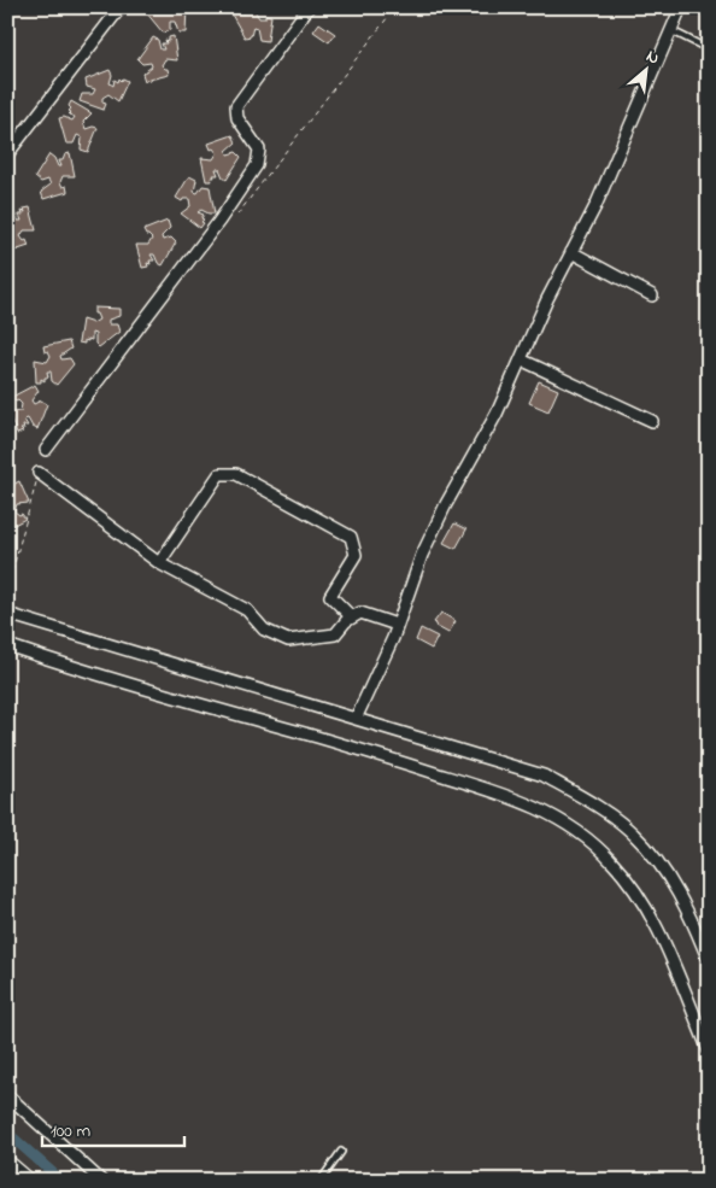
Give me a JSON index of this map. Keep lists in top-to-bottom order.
{
  "scale_bar": "100 m",
  "north": "top right"
}
